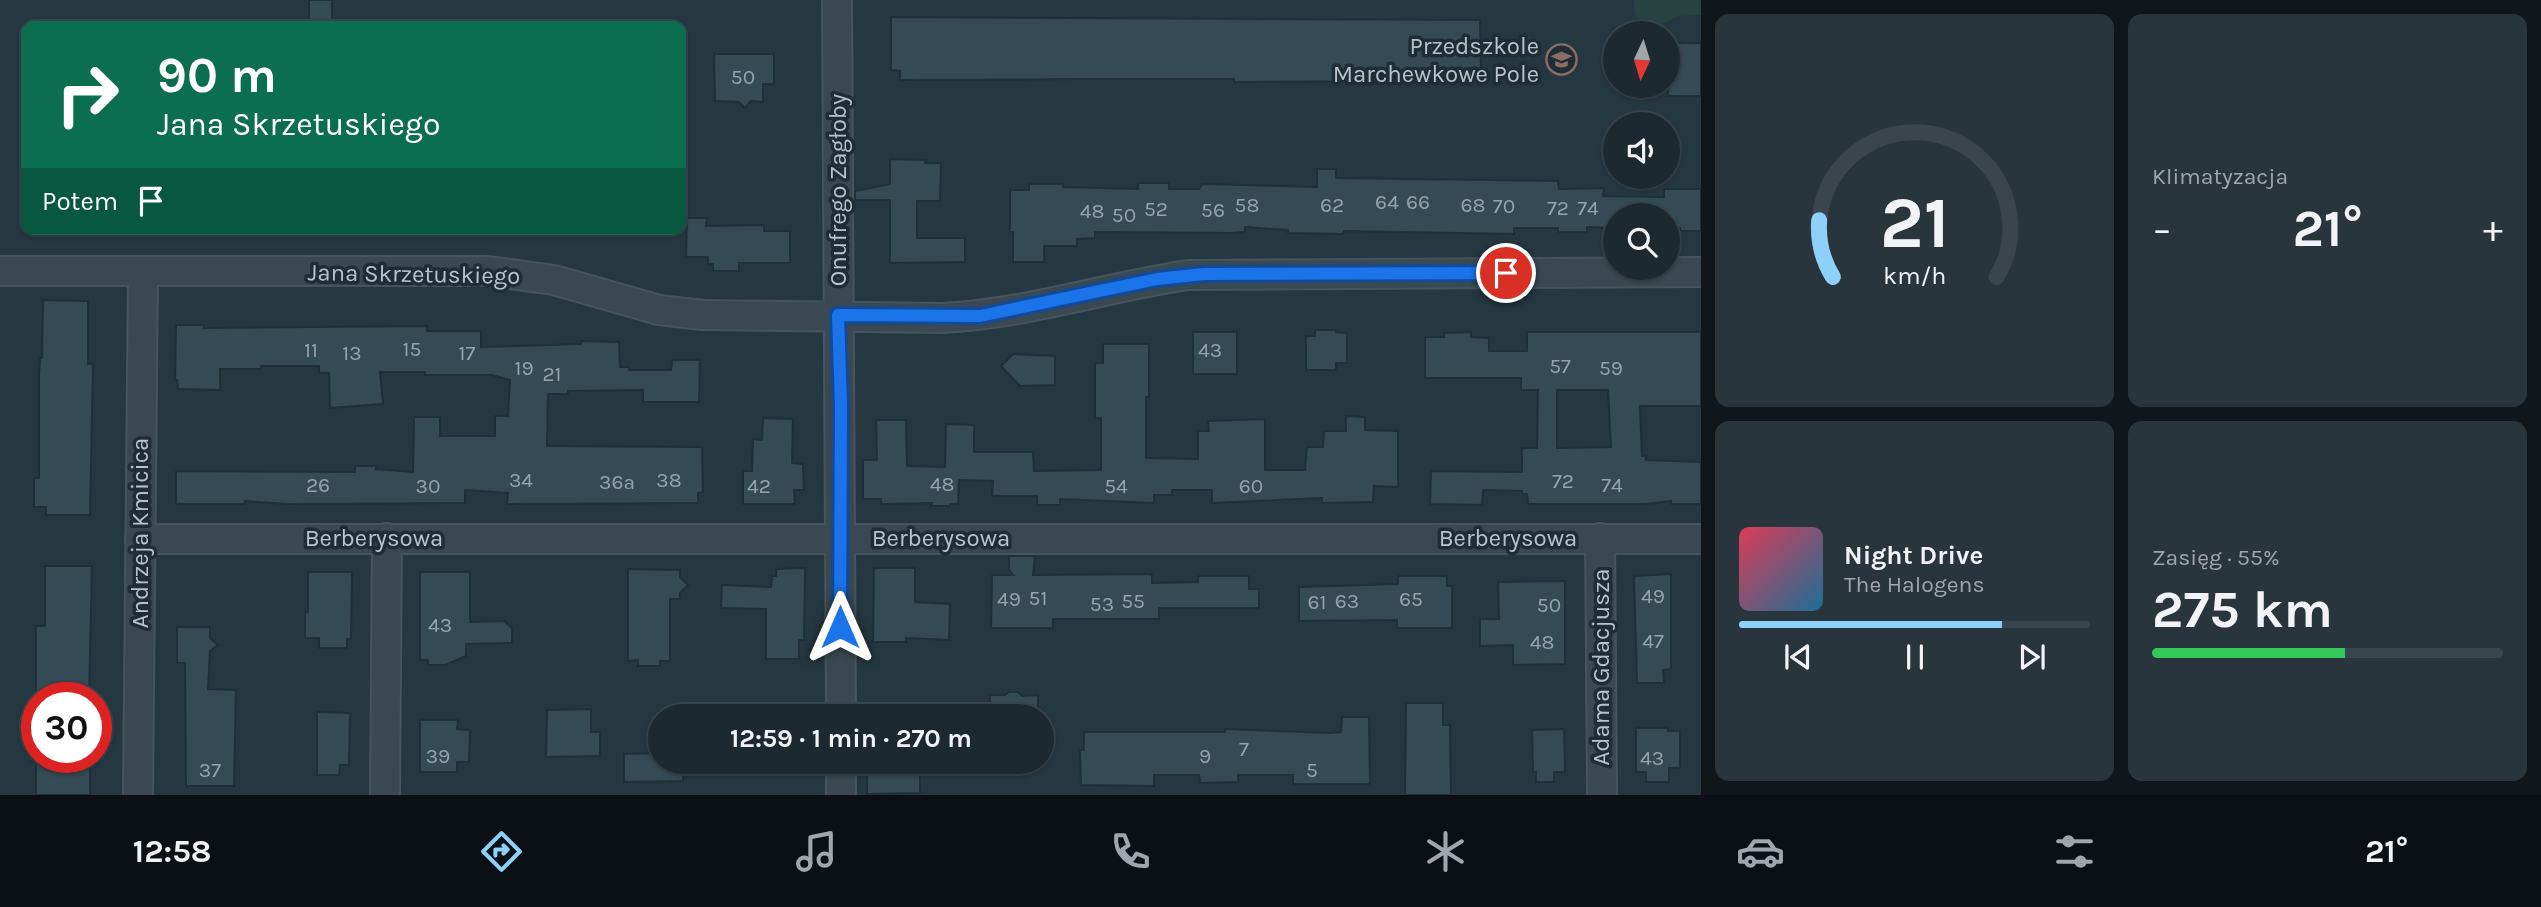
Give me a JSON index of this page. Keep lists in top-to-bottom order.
{
  "streets": {
    "street": [
      "Onufrego Zagłoby",
      "Jana Skrzetuskiego",
      "Andrzeja Kmicica",
      "Berberysowa",
      "Adama Gdacjusza"
    ]
  },
  "crossings": [
    ["Onufrego Zagłoby", "Jana Skrzetuskiego"],
    ["Onufrego Zagłoby", "Berberysowa"],
    ["Jana Skrzetuskiego", "Andrzeja Kmicica"],
    ["Andrzeja Kmicica", "Berberysowa"],
    ["Berberysowa", "Adama Gdacjusza"]
  ],
  "places": {
    "school or university": ["Przedszkole Marchewkowe Pole"]
  },
  "house_numbers": [
    "50",
    "64",
    "66",
    "58",
    "62",
    "68",
    "70",
    "72",
    "74",
    "52",
    "56",
    "48",
    "50",
    "15",
    "11",
    "43",
    "13",
    "17",
    "57",
    "19",
    "59",
    "21",
    "34",
    "38",
    "72",
    "36a",
    "48",
    "26",
    "74",
    "30",
    "42",
    "54",
    "60",
    "49",
    "51",
    "49",
    "65",
    "55",
    "63",
    "61",
    "53",
    "50",
    "43",
    "47",
    "48",
    "7",
    "39",
    "9",
    "43",
    "37",
    "5"
  ],
  "north": "bottom",
  "page": {
    "tile": [
      "Klimatyzacja",
      ["Zasięg · 55%", "275 km"]
    ],
    "turn": ["90 m", "Jana Skrzetuskiego"],
    "then": "Potem",
    "heat": ["−", "21°", "+"],
    "song": ["Night Drive", "The Halogens"],
    "limit": "30",
    "trip": "12:59 · 1 min · 270 m",
    "tabs": ["12:58", "21°"],
    "gauge": ["21", "km/h"]
  }
}
